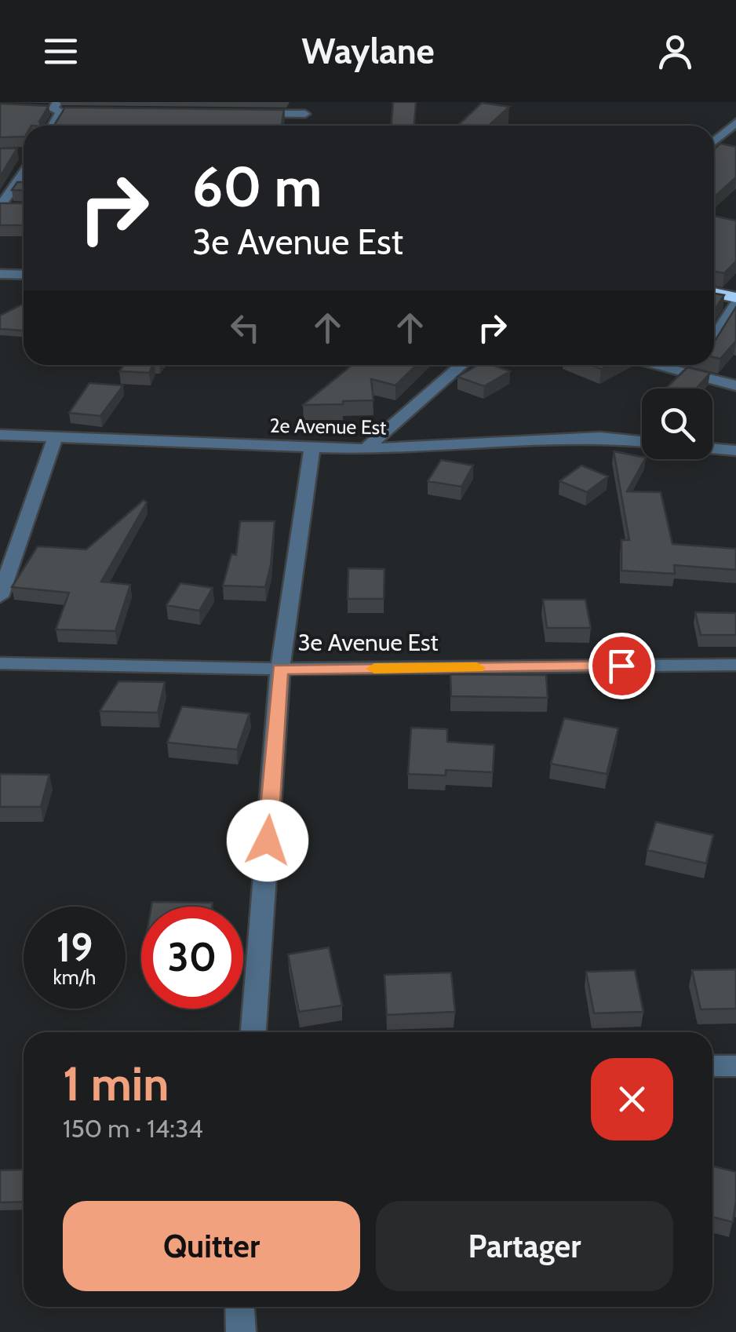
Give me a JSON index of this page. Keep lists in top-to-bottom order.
{
  "streets": {
    "street": ["2e Avenue Est", "3e Avenue Est"]
  },
  "page": {
    "header": "Waylane",
    "turn": ["60 m", "3e Avenue Est"],
    "speed": "19 km/h",
    "limit": "30",
    "heading": ["1 min", "150 m · 14:34"],
    "buttons": ["Quitter", "Partager"]
  }
}
